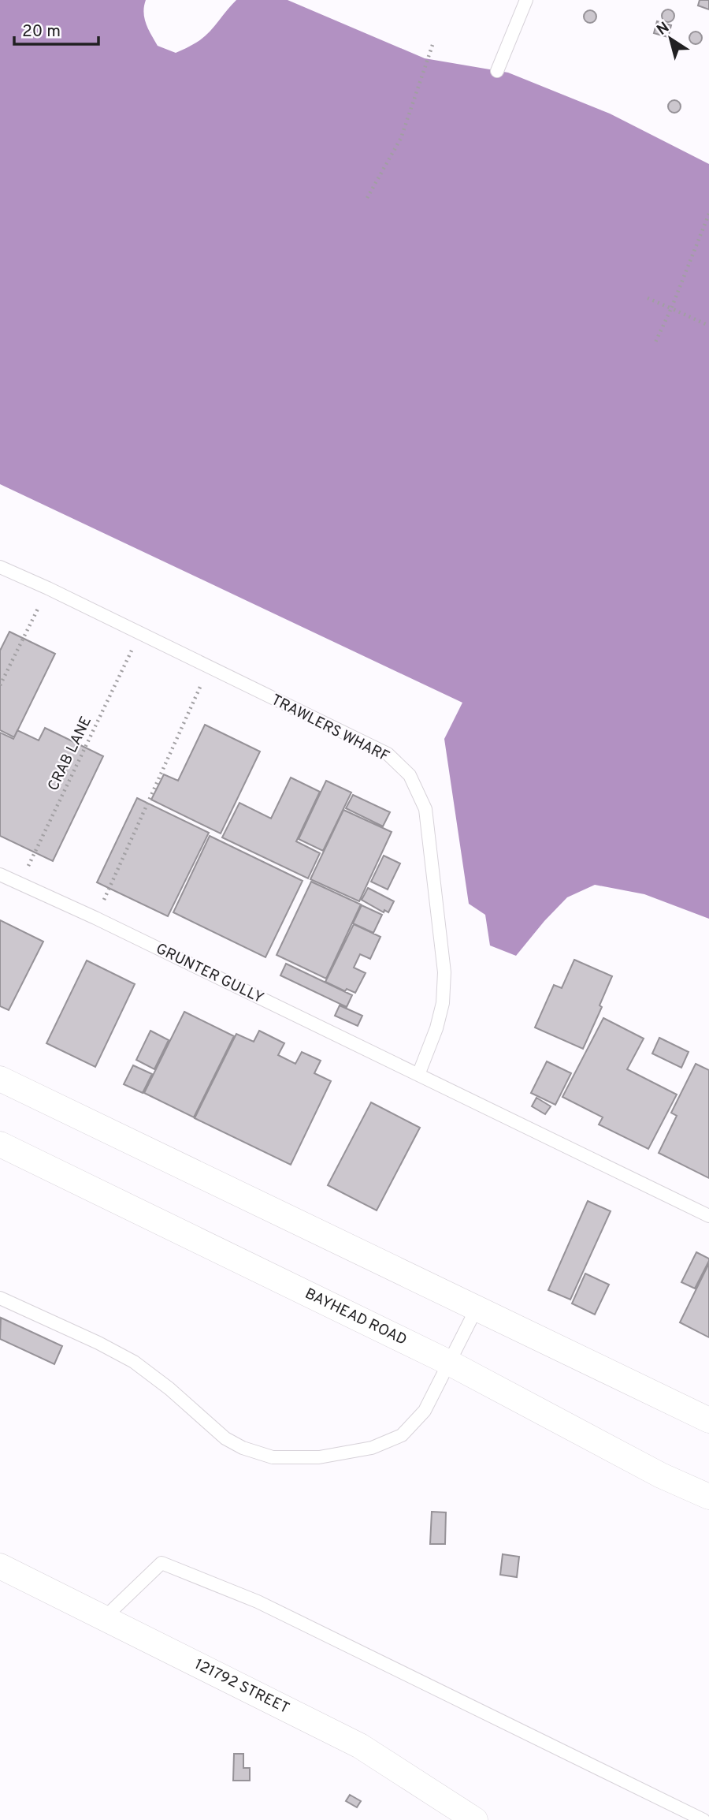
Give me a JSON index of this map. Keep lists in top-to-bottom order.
{
  "streets": {
    "street": ["BAYHEAD ROAD", "121792 STREET"],
    "lane": ["TRAWLERS WHARF", "GRUNTER GULLY"],
    "path": ["CRAB LANE"]
  },
  "crossings": [
    ["TRAWLERS WHARF", "CRAB LANE"],
    ["TRAWLERS WHARF", "GRUNTER GULLY"],
    ["CRAB LANE", "GRUNTER GULLY"]
  ],
  "scale_bar": "20 m",
  "north": "top left"
}
